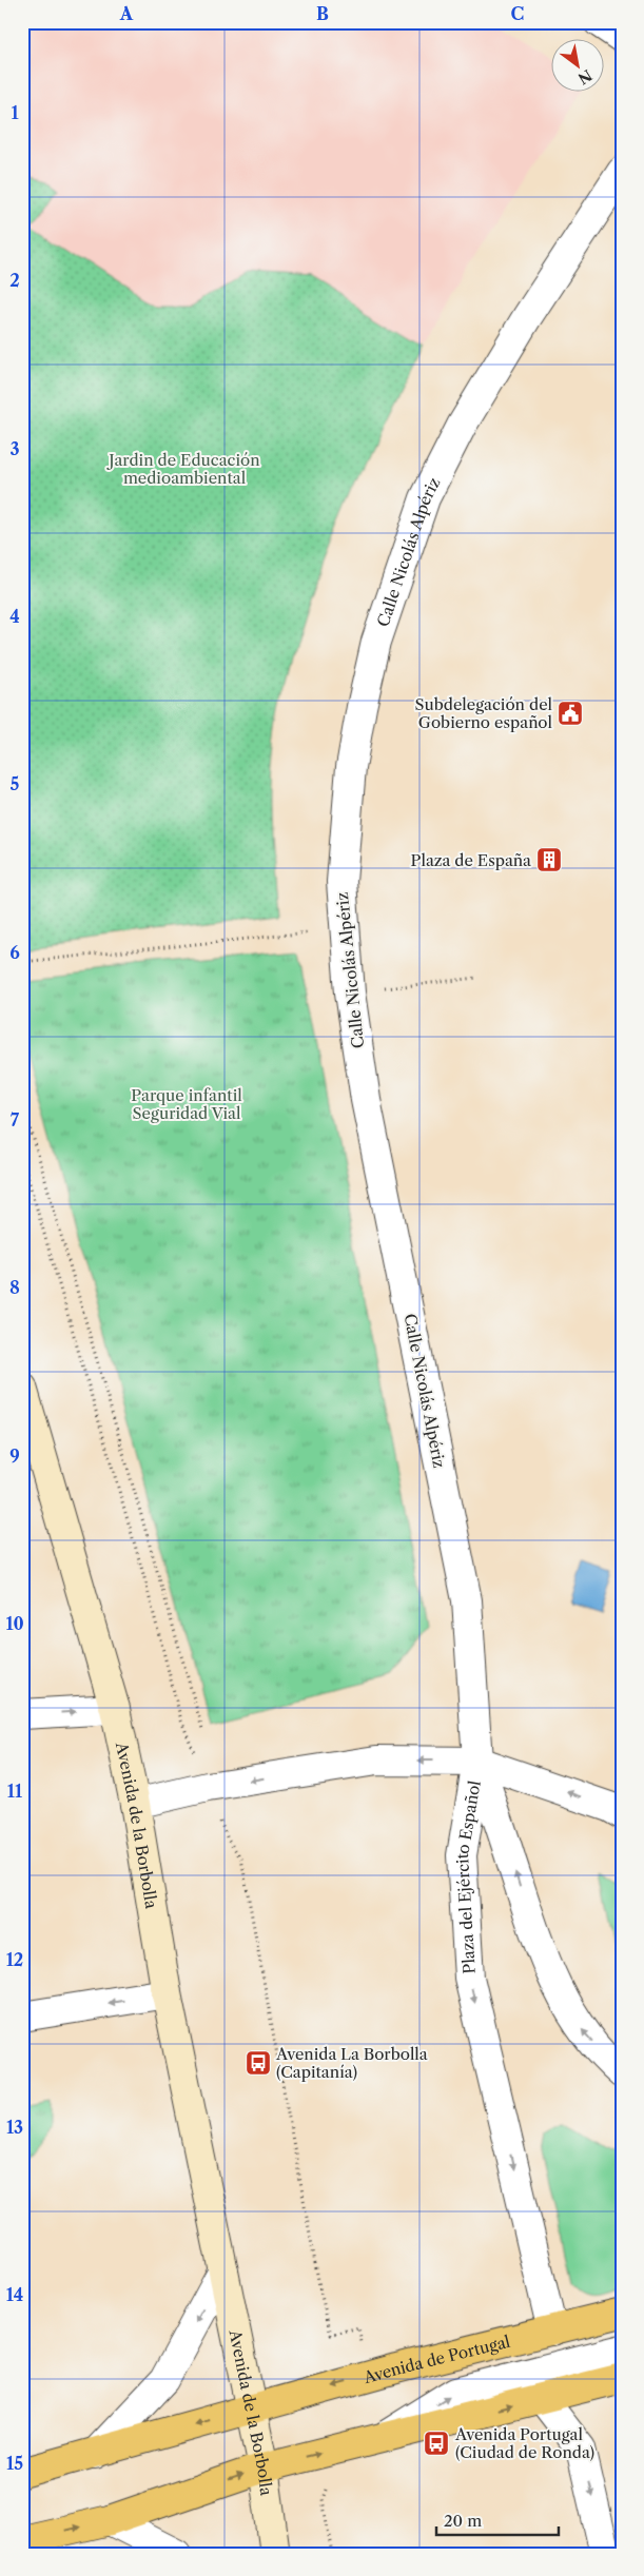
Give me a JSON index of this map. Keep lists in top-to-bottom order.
{
  "streets": {
    "main road": ["Avenida de la Borbolla", "Avenida de Portugal"],
    "street": ["Calle Nicolás Alpériz", "Plaza del Ejército Español"]
  },
  "crossings": [
    ["Calle Nicolás Alpériz", "Plaza del Ejército Español"],
    ["Avenida de la Borbolla", "Avenida de Portugal"],
    ["Plaza del Ejército Español", "Avenida de Portugal"]
  ],
  "parks": ["Jardin de Educación medioambiental", "Parque infantil Seguridad Vial"],
  "places": {
    "public building": ["Subdelegación del Gobierno español"],
    "building": ["Plaza de España"],
    "bus stop": ["Avenida La Borbolla (Capitanía)", "Avenida Portugal (Ciudad de Ronda)"]
  },
  "scale_bar": "20 m",
  "north": "bottom right",
  "grid": {
    "columns": ["A", "B", "C"],
    "rows": [
      "1",
      "2",
      "3",
      "4",
      "5",
      "6",
      "7",
      "8",
      "9",
      "10",
      "11",
      "12",
      "13",
      "14",
      "15"
    ]
  }
}
